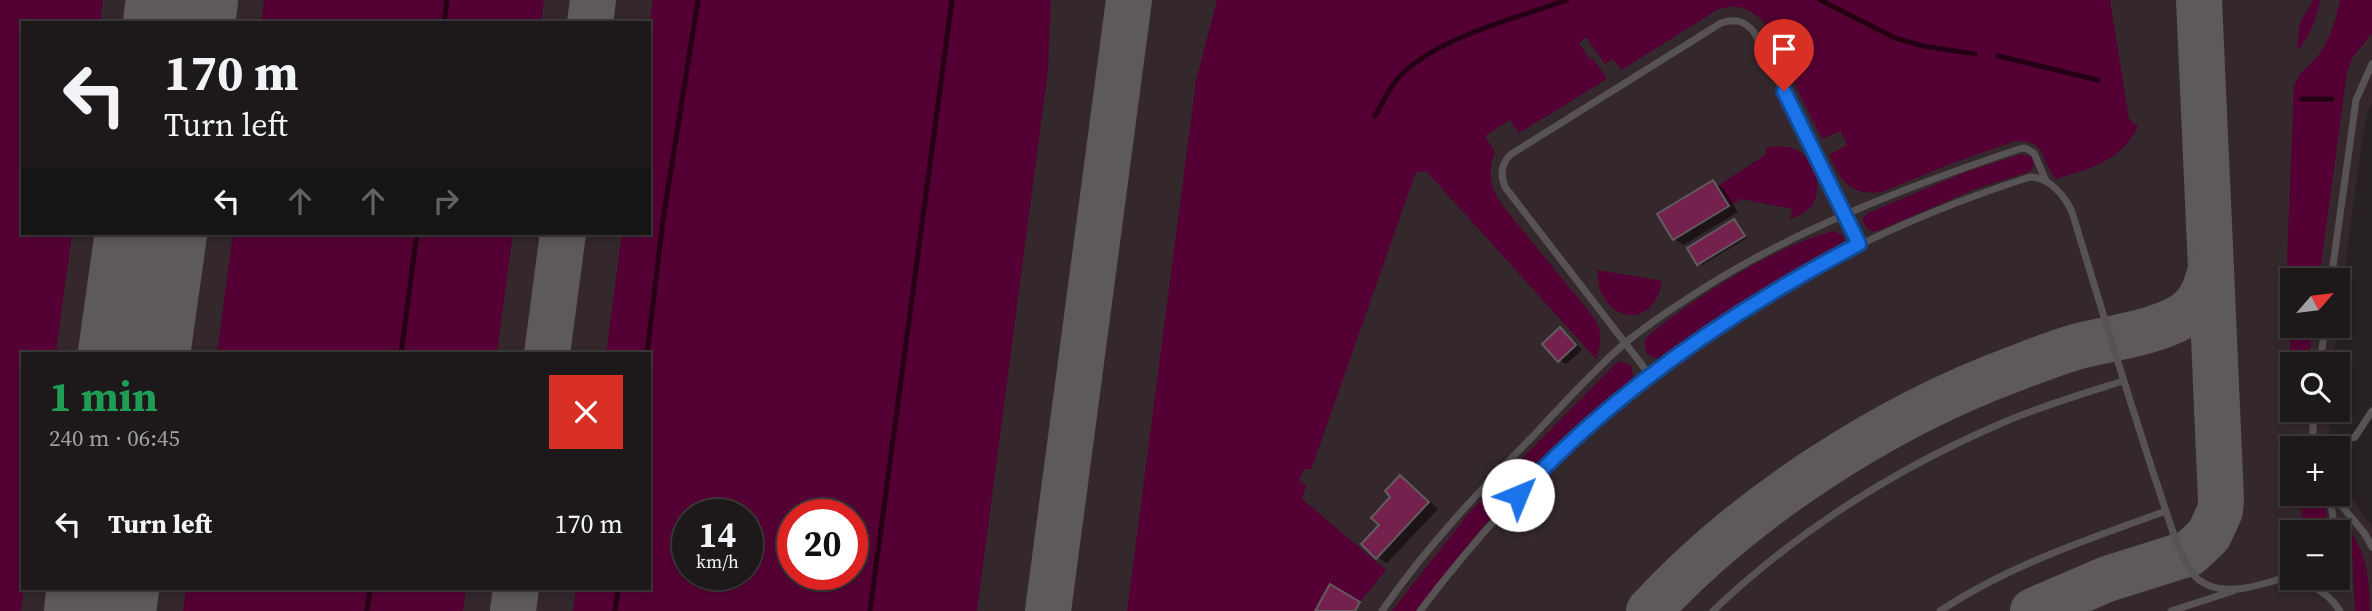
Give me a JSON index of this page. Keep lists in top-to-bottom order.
{
  "north": "top right",
  "page": {
    "turn": ["170 m", "Turn left"],
    "map_buttons": ["+", "−"],
    "heading": ["1 min", "240 m · 06:45"],
    "list": [
      {
        "name": "Turn left",
        "value": "170 m"
      }
    ],
    "speed": "14 km/h",
    "limit": "20"
  }
}
